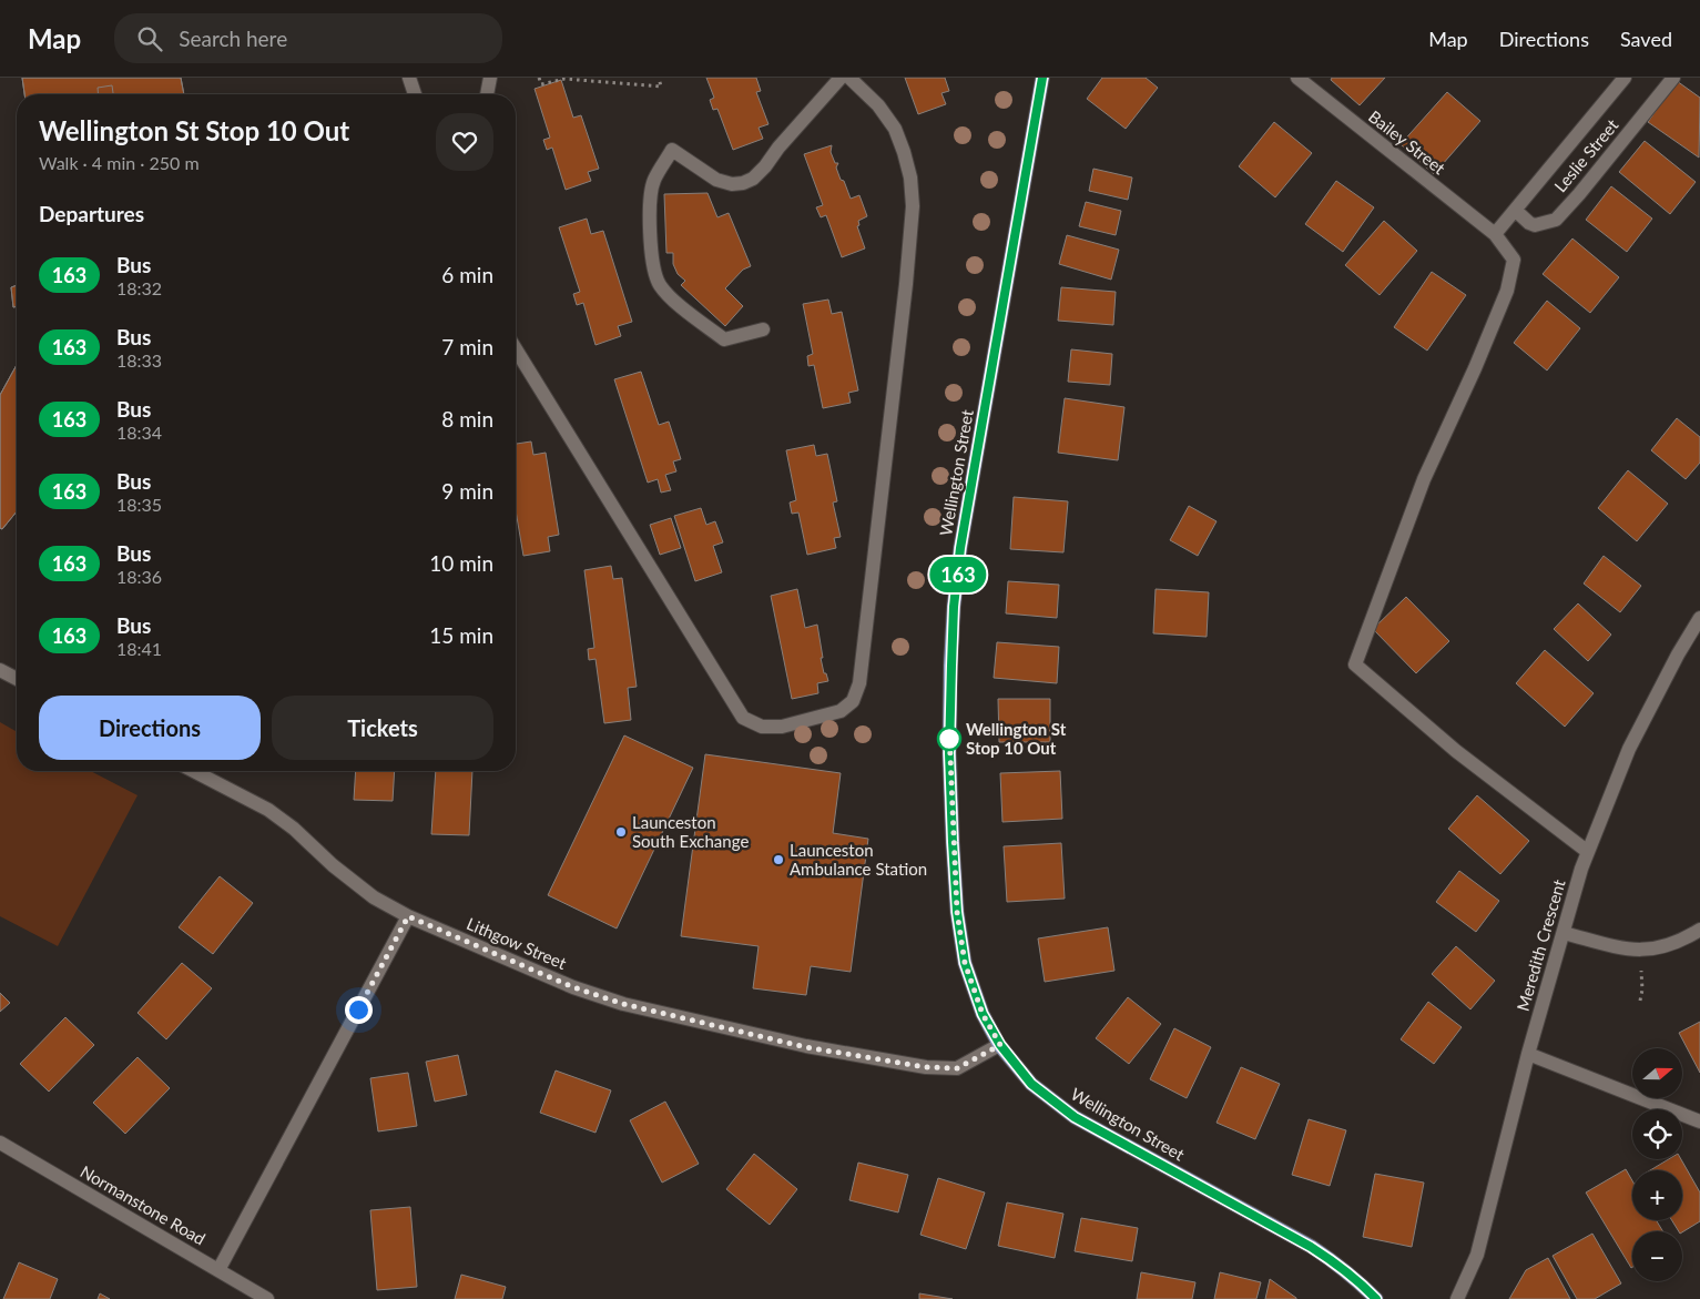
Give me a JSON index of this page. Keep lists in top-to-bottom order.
{
  "streets": {
    "main road": ["Wellington Street"],
    "street": [
      "Bailey Street",
      "Leslie Street",
      "Lithgow Street",
      "Meredith Crescent",
      "Normanstone Road"
    ]
  },
  "crossings": [
    ["Bailey Street", "Leslie Street"],
    ["Bailey Street", "Meredith Crescent"],
    ["Wellington Street", "Lithgow Street"]
  ],
  "places": ["Wellington St Stop 10 Out", "Launceston South Exchange", "Launceston Ambulance Station"],
  "lines": ["bus line 163"],
  "north": "right",
  "page": {
    "header": "Map",
    "search": "Search here",
    "nav": ["Map", "Directions", "Saved"],
    "on_map": "163",
    "heading": [
      ["Wellington St Stop 10 Out", "Walk · 4 min · 250 m"],
      "Departures"
    ],
    "list": [
      {
        "mark": "163",
        "name": "Bus",
        "note": "18:32",
        "value": "6 min"
      },
      {
        "mark": "163",
        "name": "Bus",
        "note": "18:33",
        "value": "7 min"
      },
      {
        "mark": "163",
        "name": "Bus",
        "note": "18:34",
        "value": "8 min"
      },
      {
        "mark": "163",
        "name": "Bus",
        "note": "18:35",
        "value": "9 min"
      },
      {
        "mark": "163",
        "name": "Bus",
        "note": "18:36",
        "value": "10 min"
      },
      {
        "mark": "163",
        "name": "Bus",
        "note": "18:41",
        "value": "15 min"
      }
    ],
    "buttons": ["Directions", "Tickets"],
    "map_buttons": ["+", "−"]
  }
}
